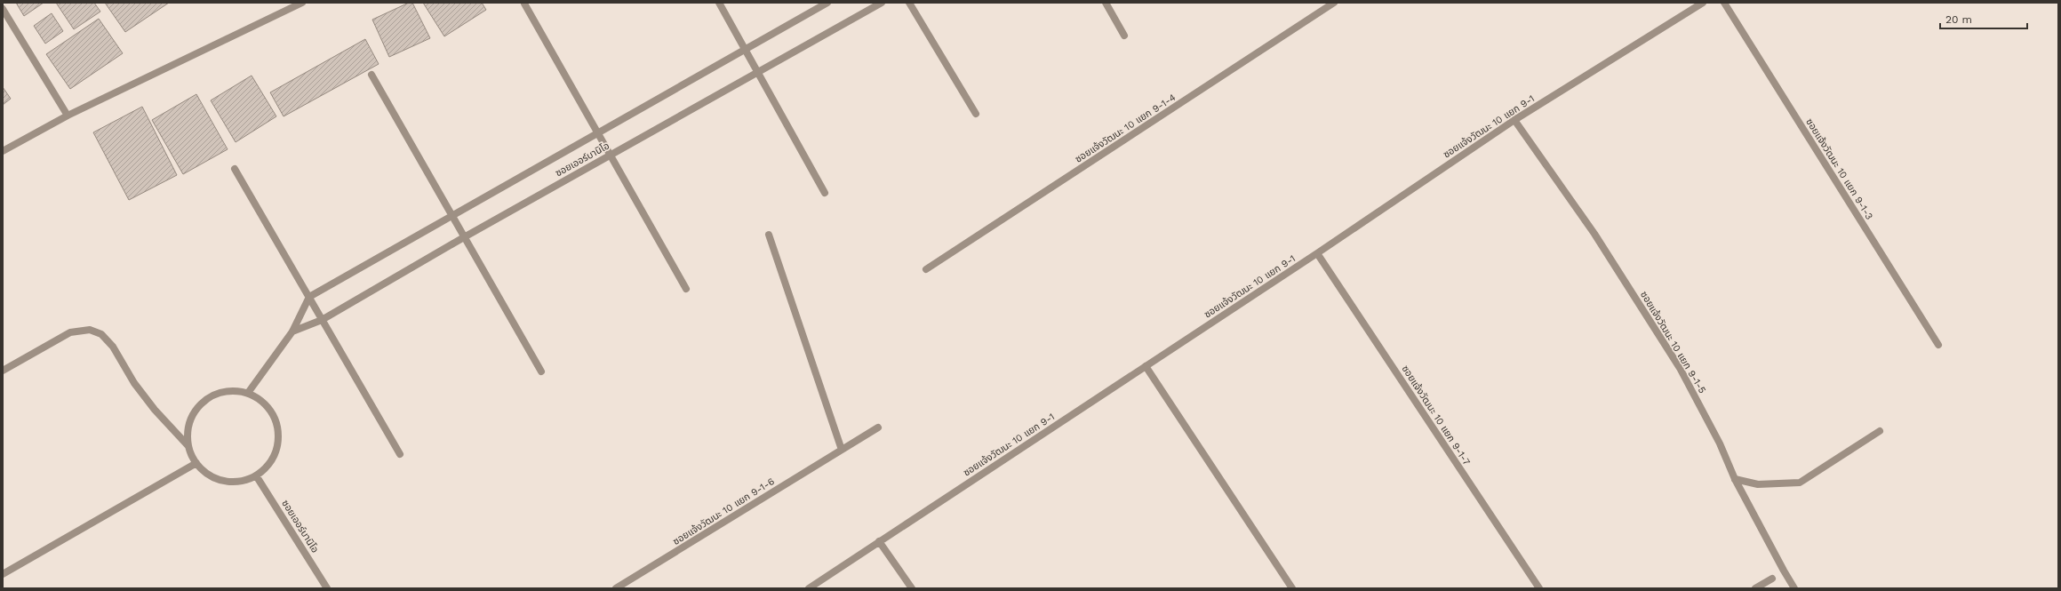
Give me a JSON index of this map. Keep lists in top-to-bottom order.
{
  "streets": {
    "street": [
      "ซอยแจ้งวัฒนะ 10 แยก 9-1",
      "ซอยแจ้งวัฒนะ 10 แยก 9-1-4",
      "ซอยเออร์บานิโอ",
      "ซอยแจ้งวัฒนะ 10 แยก 9-1-3",
      "ซอยแจ้งวัฒนะ 10 แยก 9-1-5",
      "ซอยแจ้งวัฒนะ 10 แยก 9-1-7",
      "ซอยแจ้งวัฒนะ 10 แยก 9-1-6"
    ]
  },
  "crossings": [
    ["ซอยแจ้งวัฒนะ 10 แยก 9-1", "ซอยแจ้งวัฒนะ 10 แยก 9-1-5"],
    ["ซอยแจ้งวัฒนะ 10 แยก 9-1", "ซอยแจ้งวัฒนะ 10 แยก 9-1-7"]
  ],
  "scale_bar": "20 m"
}
